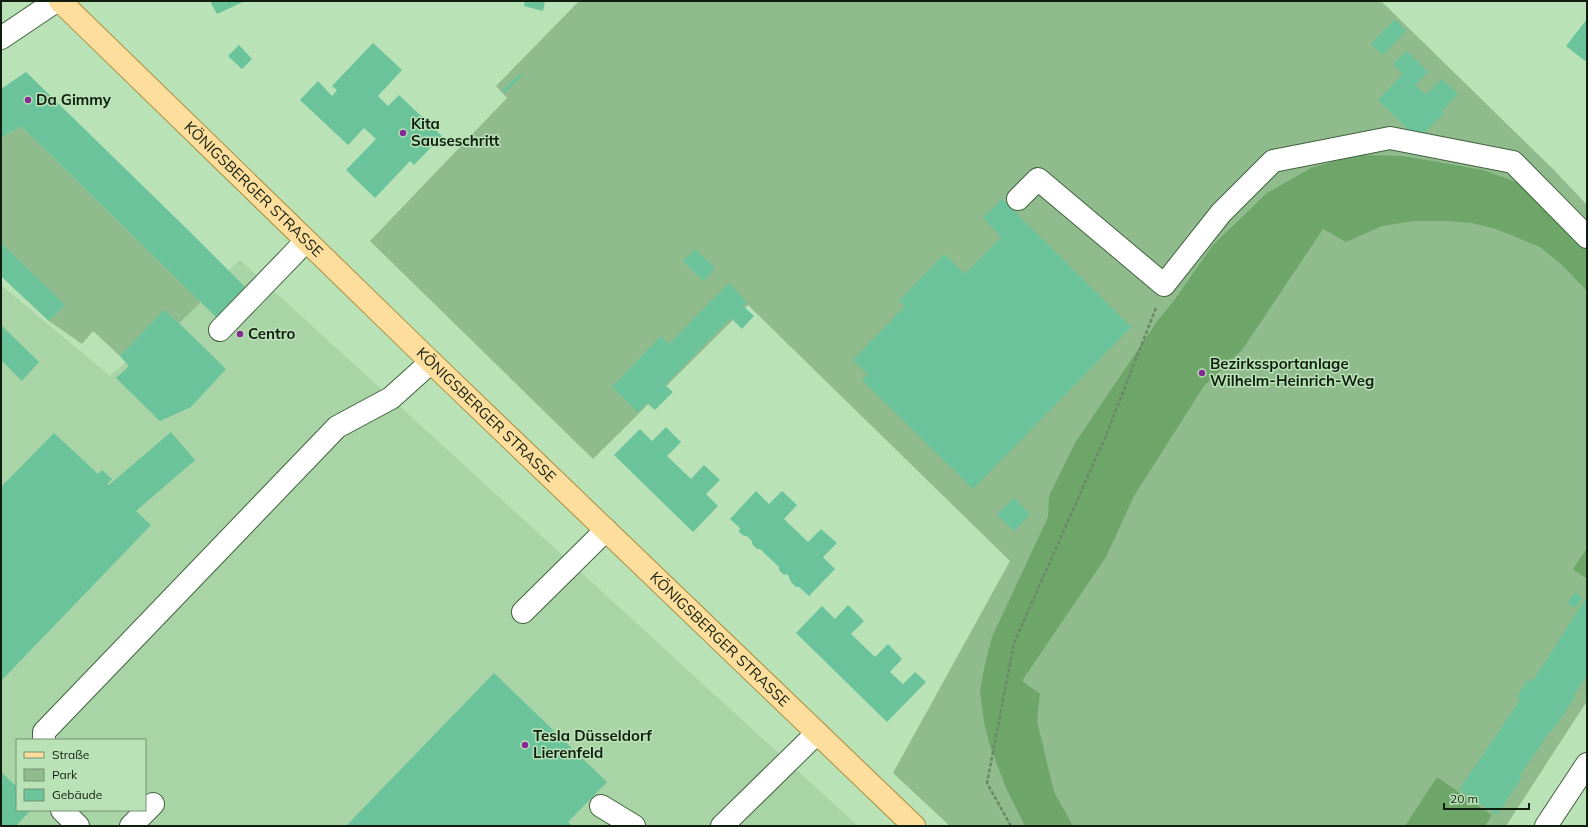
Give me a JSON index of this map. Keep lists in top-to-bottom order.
{
  "streets": {
    "main road": ["KÖNIGSBERGER STRASSE"]
  },
  "places": [
    "Da Gimmy",
    "Kita Sauseschritt",
    "Centro",
    "Bezirkssportanlage Wilhelm-Heinrich-Weg",
    "Tesla Düsseldorf Lierenfeld"
  ],
  "legend": ["Straße", "Park", "Gebäude"],
  "scale_bar": "20 m"
}
